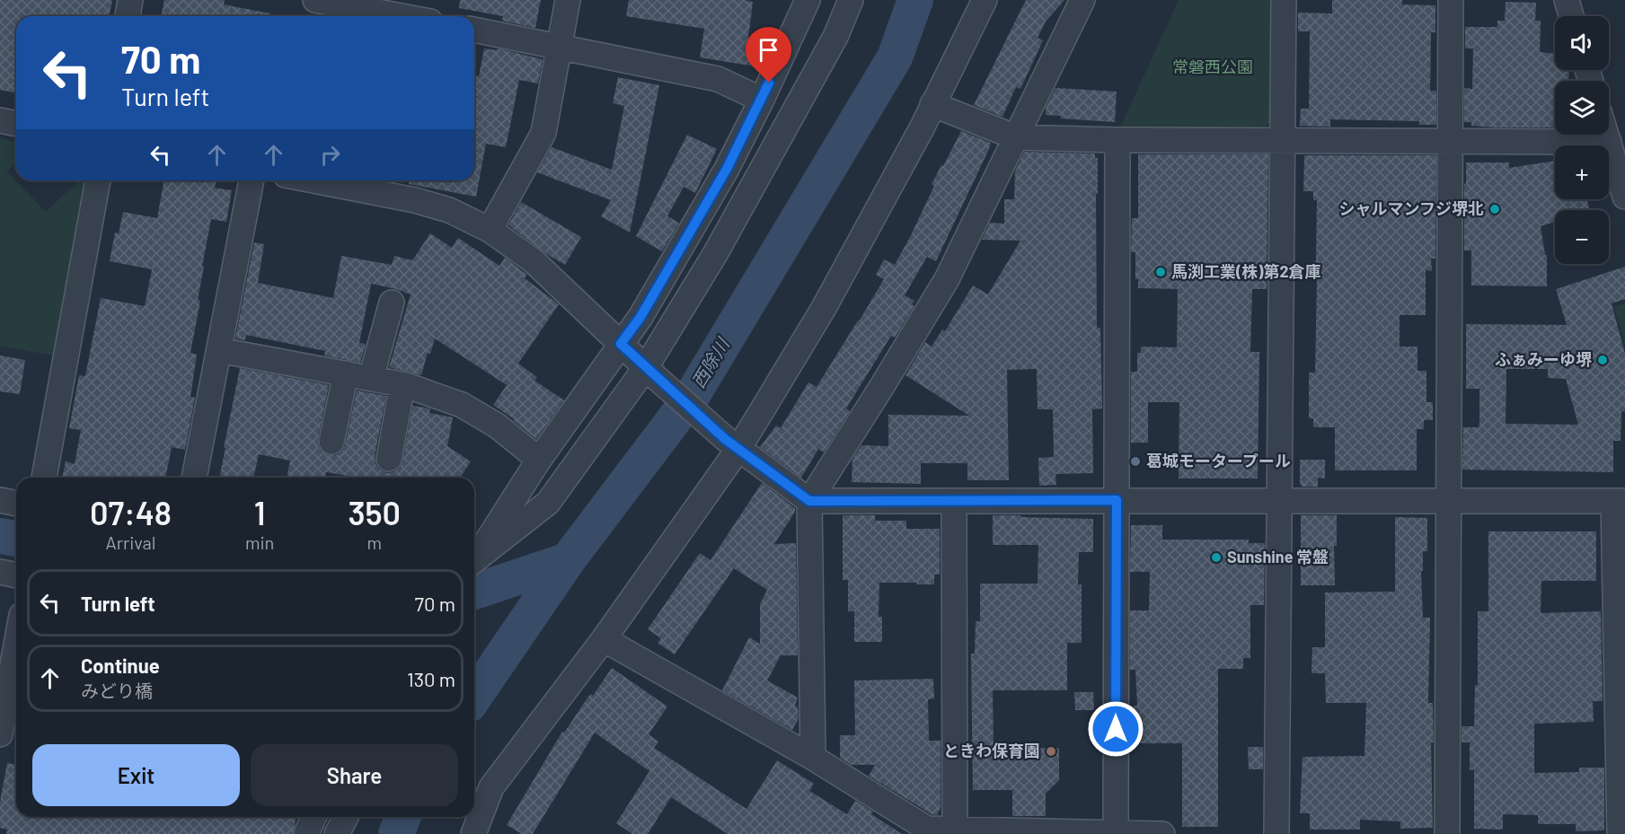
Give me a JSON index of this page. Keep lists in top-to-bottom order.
{
  "water": ["西除川"],
  "parks": ["常磐西公園"],
  "places": [
    "シャルマンフジ堺北",
    "馬渕工業(株)第2倉庫",
    "ふぁみーゆ堺",
    "葛城モータープール",
    "Sunshine 常盤",
    "ときわ保育園"
  ],
  "page": {
    "map_buttons": ["+", "−"],
    "turn": ["70 m", "Turn left"],
    "eta": [
      "07:48",
      "Arrival",
      "1",
      "min",
      "350",
      "m"
    ],
    "list": [
      {
        "name": "Turn left",
        "value": "70 m"
      },
      {
        "name": "Continue",
        "note": "みどり橋",
        "value": "130 m"
      }
    ],
    "buttons": ["Exit", "Share"]
  }
}
